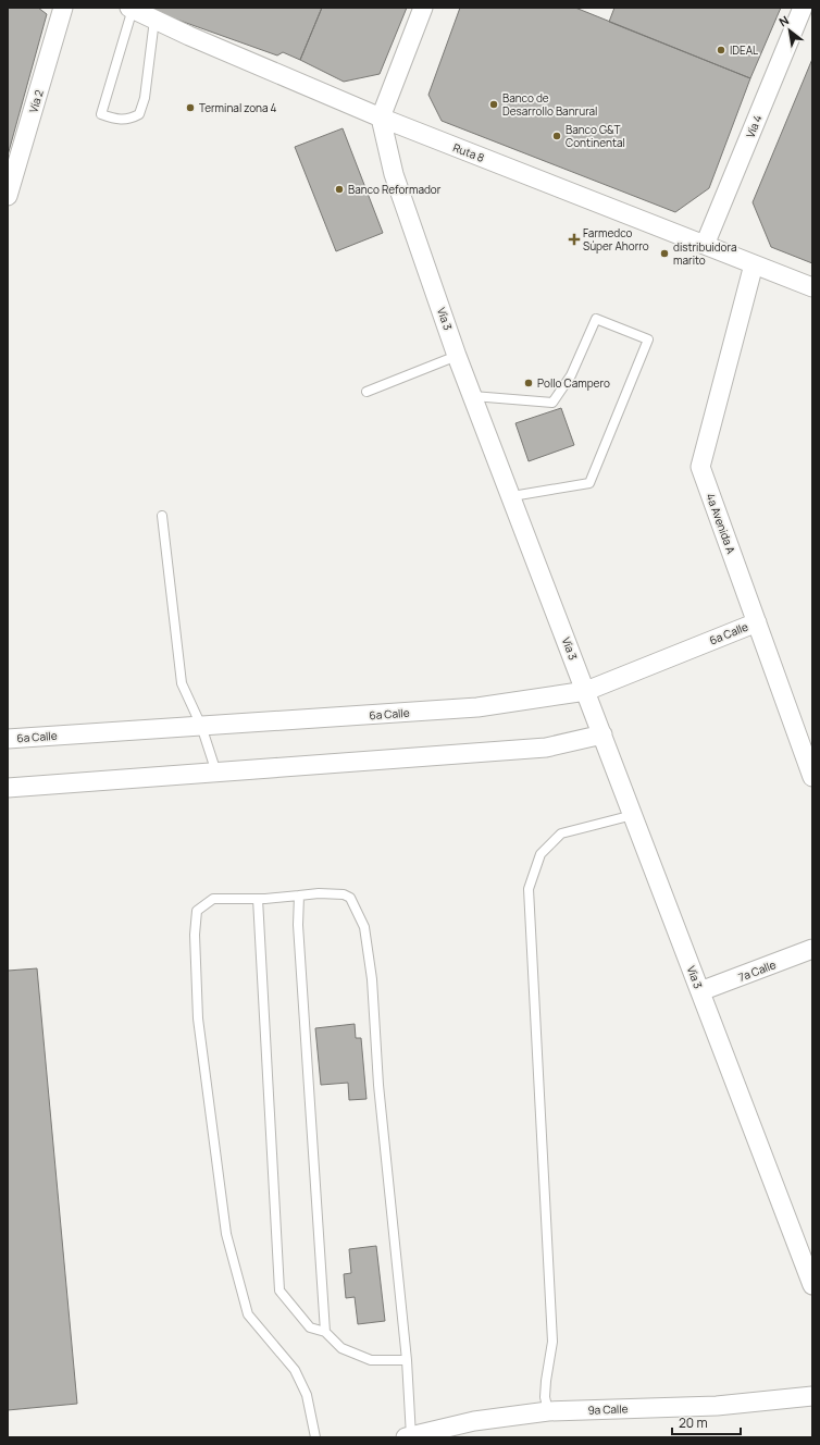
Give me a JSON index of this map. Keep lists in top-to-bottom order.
{
  "streets": {
    "street": [
      "Vía 2",
      "Vía 4",
      "Ruta 8",
      "Vía 3",
      "4a Avenida A",
      "6a Calle",
      "7a Calle",
      "9a Calle"
    ]
  },
  "crossings": [
    ["Vía 4", "Ruta 8"],
    ["Ruta 8", "Vía 3"],
    ["Ruta 8", "4a Avenida A"],
    ["Vía 3", "6a Calle"],
    ["Vía 3", "7a Calle"],
    ["4a Avenida A", "6a Calle"]
  ],
  "places": {
    "other": [
      "IDEAL",
      "Banco de Desarrollo Banrural",
      "Terminal zona 4",
      "Banco G&T Continental",
      "Banco Reformador",
      "distribuidora marito",
      "Pollo Campero"
    ],
    "health": ["Farmedco Súper Ahorro"]
  },
  "scale_bar": "20 m",
  "north": "top left"
}
